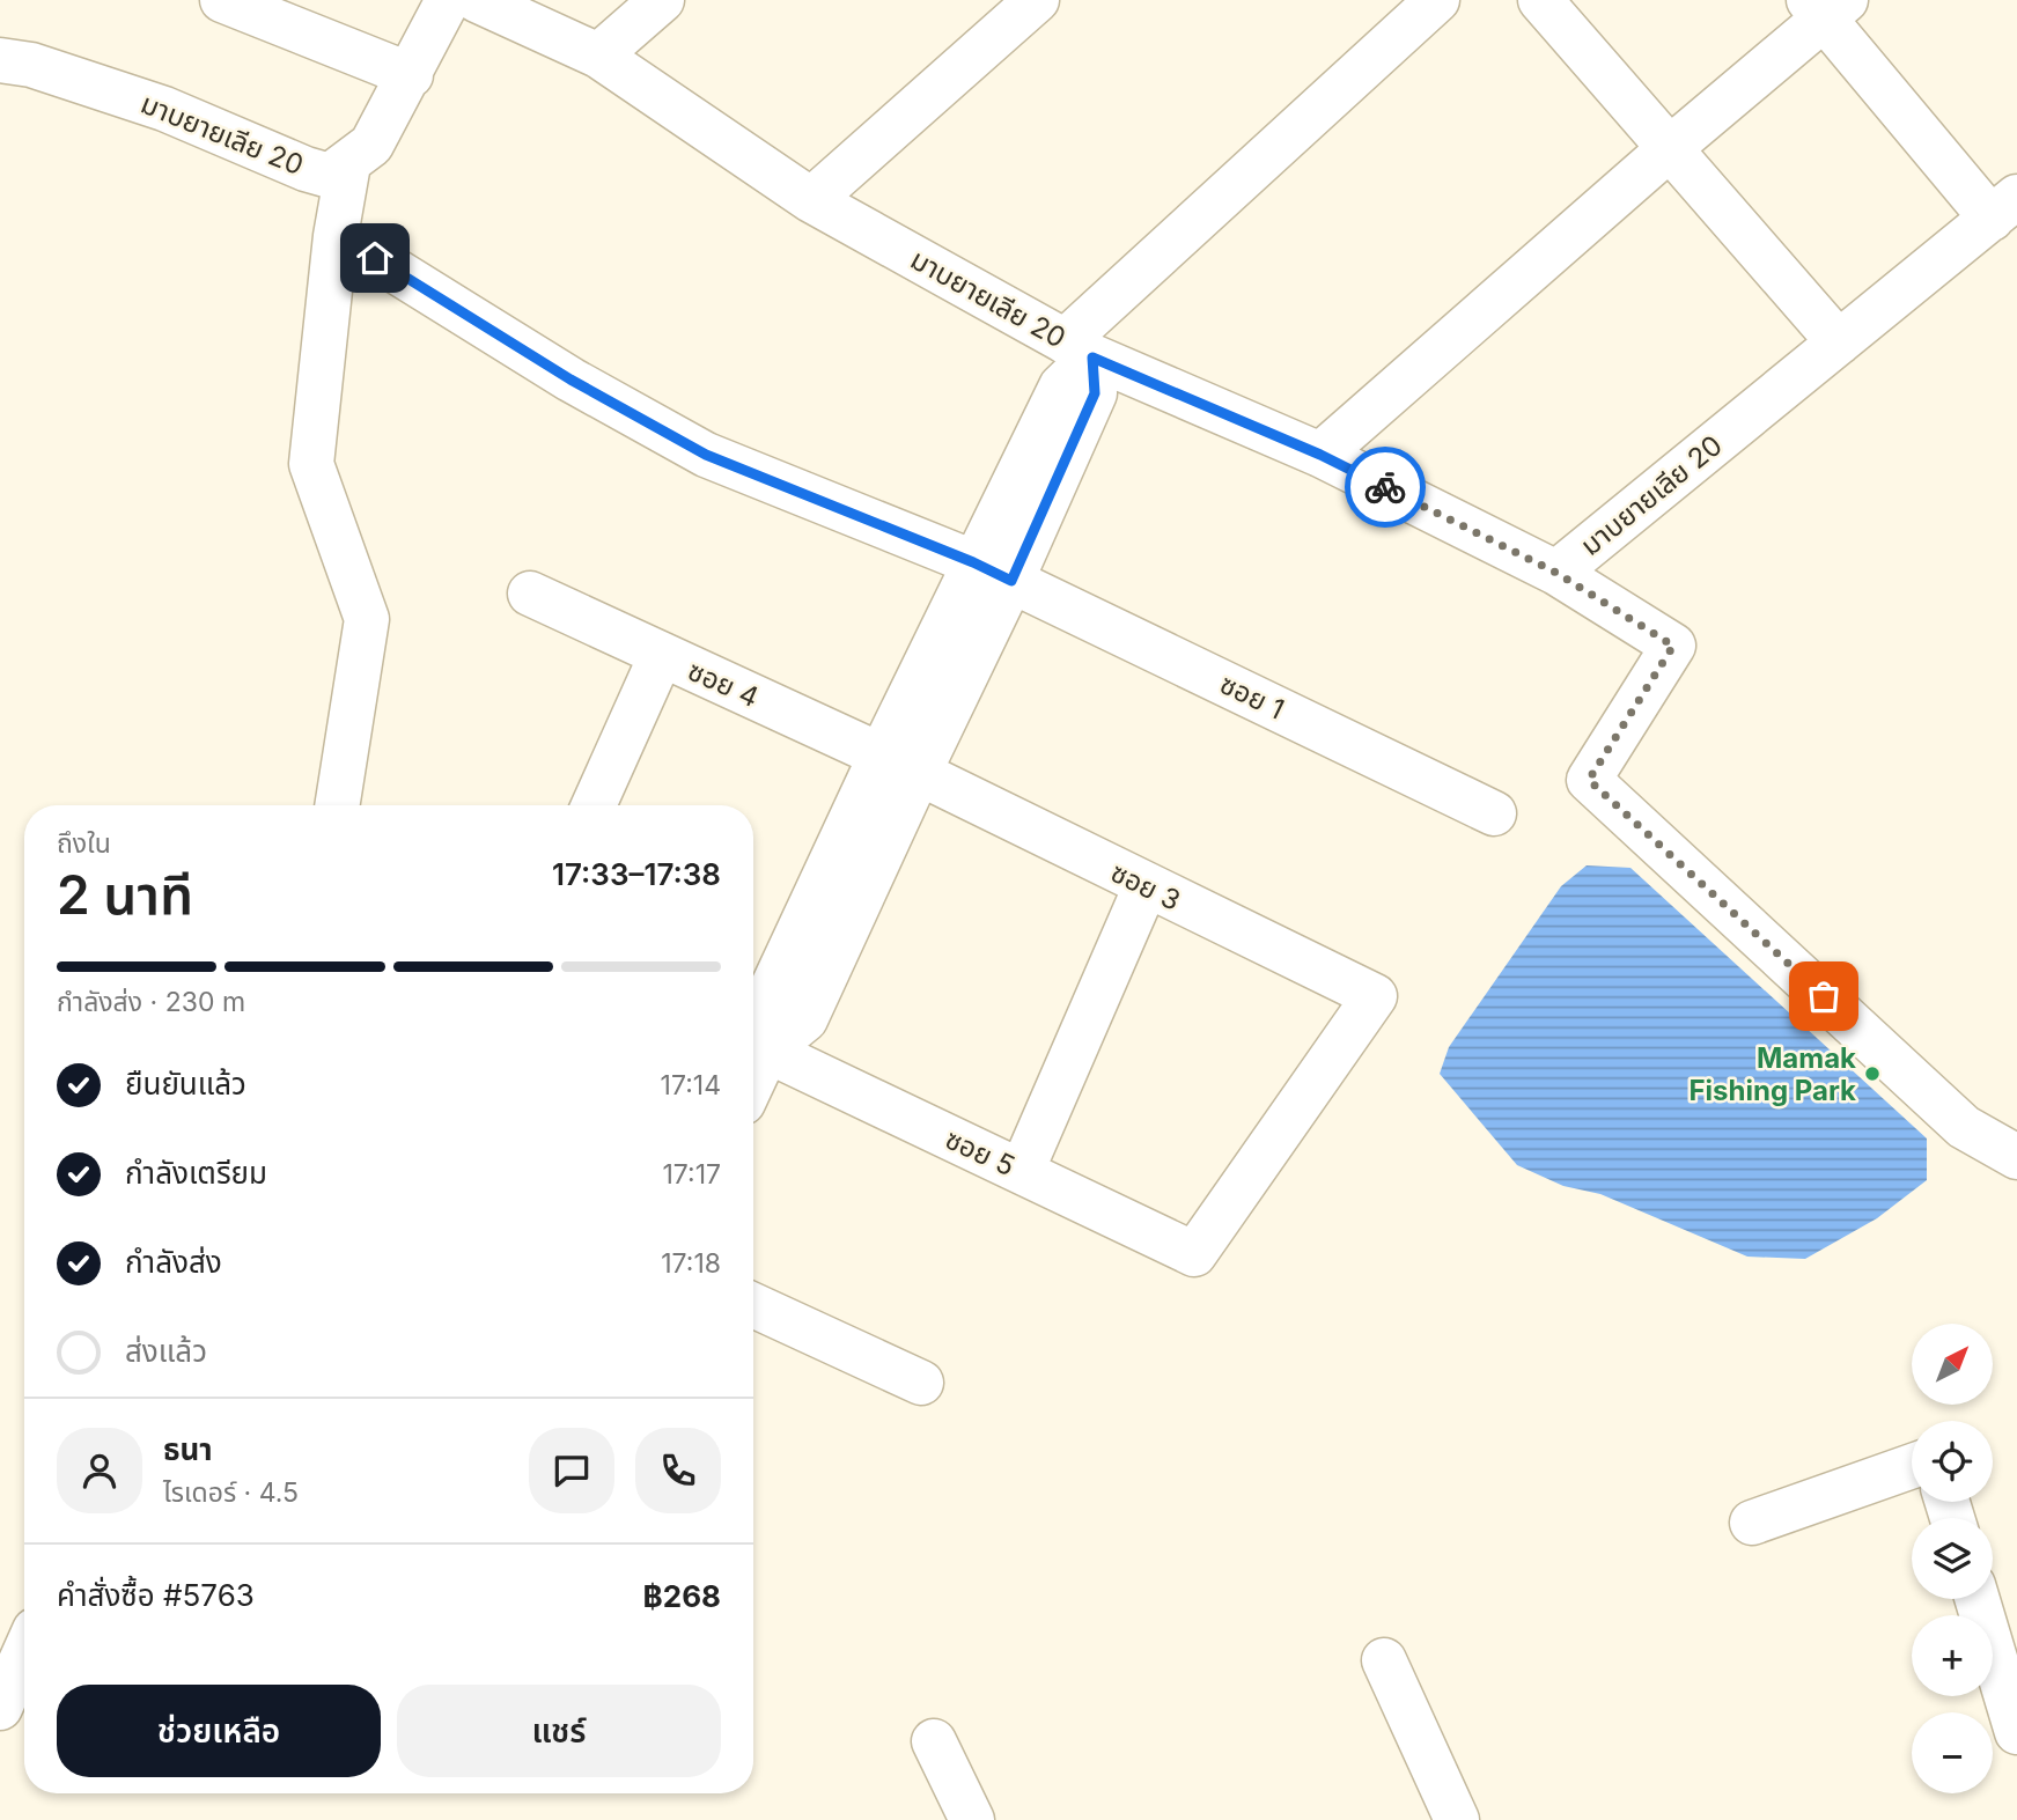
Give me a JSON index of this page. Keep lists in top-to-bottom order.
{
  "streets": {
    "street": [
      "มาบยายเลีย 20",
      "ซอย 4",
      "ซอย 1",
      "ซอย 3",
      "ซอย 5"
    ]
  },
  "crossings": [
    ["ซอย 4", "ซอย 3"],
    ["ซอย 3", "ซอย 5"]
  ],
  "places": ["Mamak Fishing Park"],
  "north": "top right",
  "page": {
    "heading": ["2 นาที", "ถึงใน", "17:33–17:38"],
    "panel": [
      "ธนา",
      "ไรเดอร์ · 4.5",
      "คำสั่งซื้อ #5763",
      "฿268"
    ],
    "bar": "กำลังส่ง · 230 m",
    "list": [
      ["ยืนยันแล้ว", "17:14"],
      ["กำลังเตรียม", "17:17"],
      ["กำลังส่ง", "17:18"],
      "ส่งแล้ว"
    ],
    "map_buttons": ["+", "−"],
    "buttons": ["ช่วยเหลือ", "แชร์"]
  }
}
